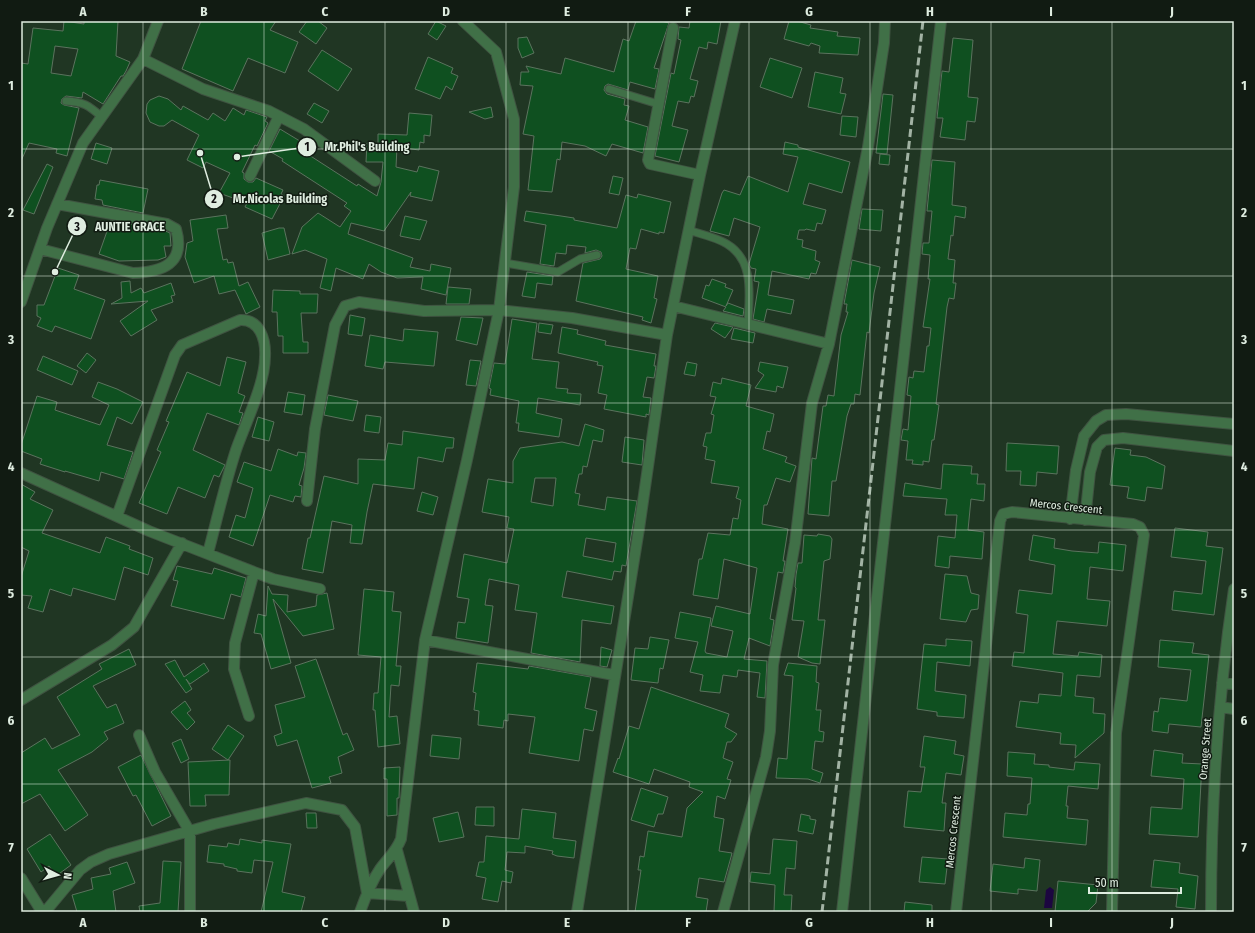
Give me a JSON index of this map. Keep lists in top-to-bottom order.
{
  "streets": {
    "street": ["Mercos Crescent", "Orange Street"]
  },
  "places": ["Mr.Nicolas Building", "Mr.Phil's Building", "AUNTIE GRACE"],
  "scale_bar": "50 m",
  "north": "right",
  "grid": {
    "columns": [
      "A",
      "B",
      "C",
      "D",
      "E",
      "F",
      "G",
      "H",
      "I",
      "J"
    ],
    "rows": [
      "1",
      "2",
      "3",
      "4",
      "5",
      "6",
      "7"
    ]
  }
}
